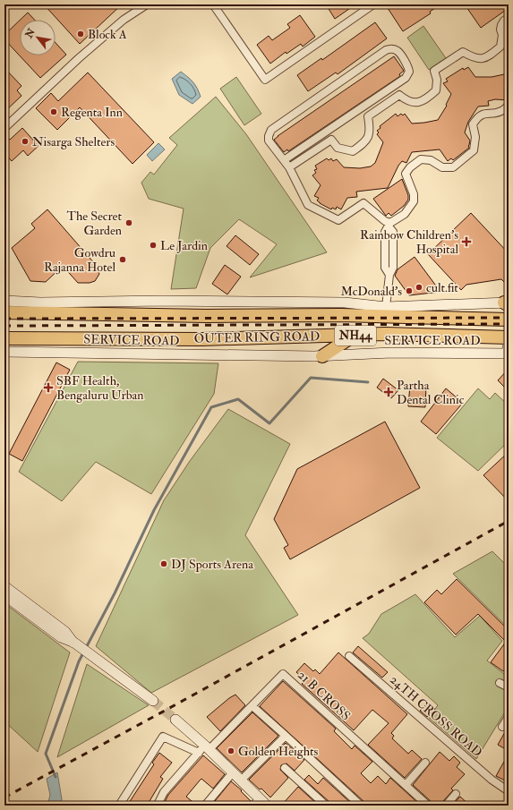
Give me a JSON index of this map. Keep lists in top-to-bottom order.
{
  "streets": {
    "highway": ["NH44", "OUTER RING ROAD"],
    "street": ["SERVICE ROAD", "21 B CROSS", "24TH CROSS ROAD"]
  },
  "places": {
    "other": [
      "Block A",
      "Regenta Inn",
      "Nisarga Shelters",
      "The Secret Garden",
      "Le Jardin",
      "Gowdru Rajanna Hotel",
      "cult.fit",
      "McDonald's",
      "DJ Sports Arena",
      "Golden Heights"
    ],
    "health": ["Rainbow Children's Hospital", "SBF Health, Bengaluru Urban", "Partha Dental Clinic"]
  },
  "north": "top left"
}
